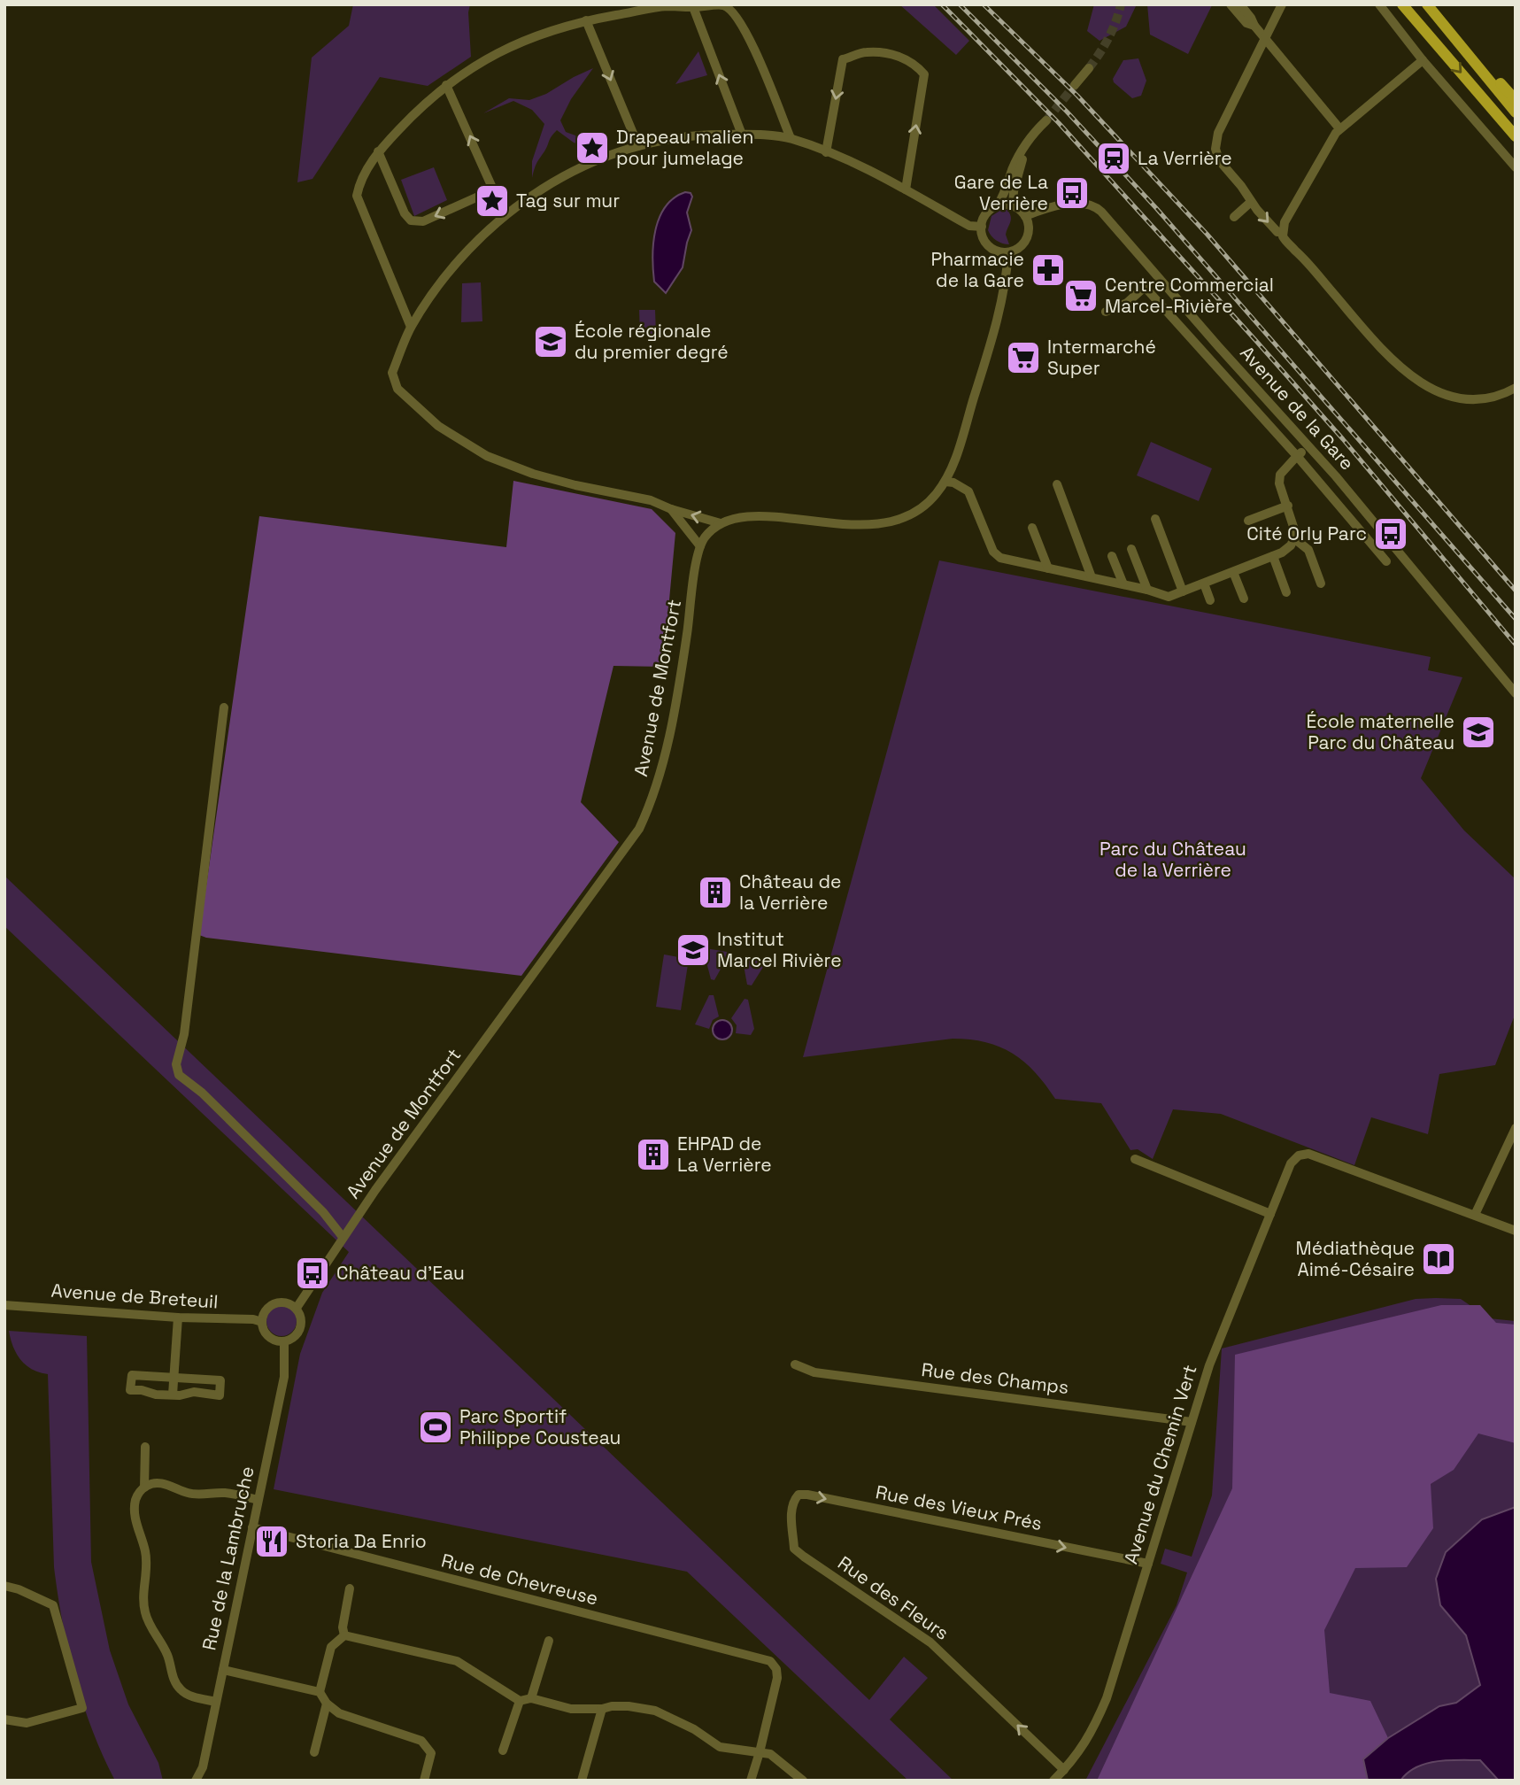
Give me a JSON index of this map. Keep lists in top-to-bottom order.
{
  "streets": {
    "street": [
      "Avenue de la Gare",
      "Avenue de Montfort",
      "Avenue de Breteuil",
      "Rue des Champs",
      "Avenue du Chemin Vert",
      "Rue des Vieux Prés",
      "Rue de la Lambruche",
      "Rue de Chevreuse",
      "Rue des Fleurs"
    ]
  },
  "crossings": [
    ["Avenue de Montfort", "Avenue de Breteuil"],
    ["Avenue de Montfort", "Rue de la Lambruche"],
    ["Avenue de Breteuil", "Rue de la Lambruche"],
    ["Rue des Champs", "Avenue du Chemin Vert"],
    ["Avenue du Chemin Vert", "Rue des Vieux Prés"],
    ["Avenue du Chemin Vert", "Rue des Fleurs"],
    ["Rue des Vieux Prés", "Rue des Fleurs"],
    ["Rue de la Lambruche", "Rue de Chevreuse"]
  ],
  "one_way": ["Rue des Vieux Prés", "Rue des Fleurs"],
  "parks": ["Parc du Château de la Verrière"],
  "places": {
    "place": ["Drapeau malien pour jumelage", "Tag sur mur"],
    "station": ["La Verrière"],
    "bus stop": ["Gare de La Verrière", "Cité Orly Parc", "Château d'Eau"],
    "pharmacy": ["Pharmacie de la Gare"],
    "supermarket": ["Centre Commercial Marcel-Rivière", "Intermarché Super"],
    "school or university": ["École régionale du premier degré", "École maternelle Parc du Château", "Institut Marcel Rivière"],
    "building": ["Château de la Verrière", "EHPAD de La Verrière"],
    "library": ["Médiathèque Aimé-Césaire"],
    "sports": ["Parc Sportif Philippe Cousteau"],
    "restaurant": ["Storia Da Enrio"]
  }
}
